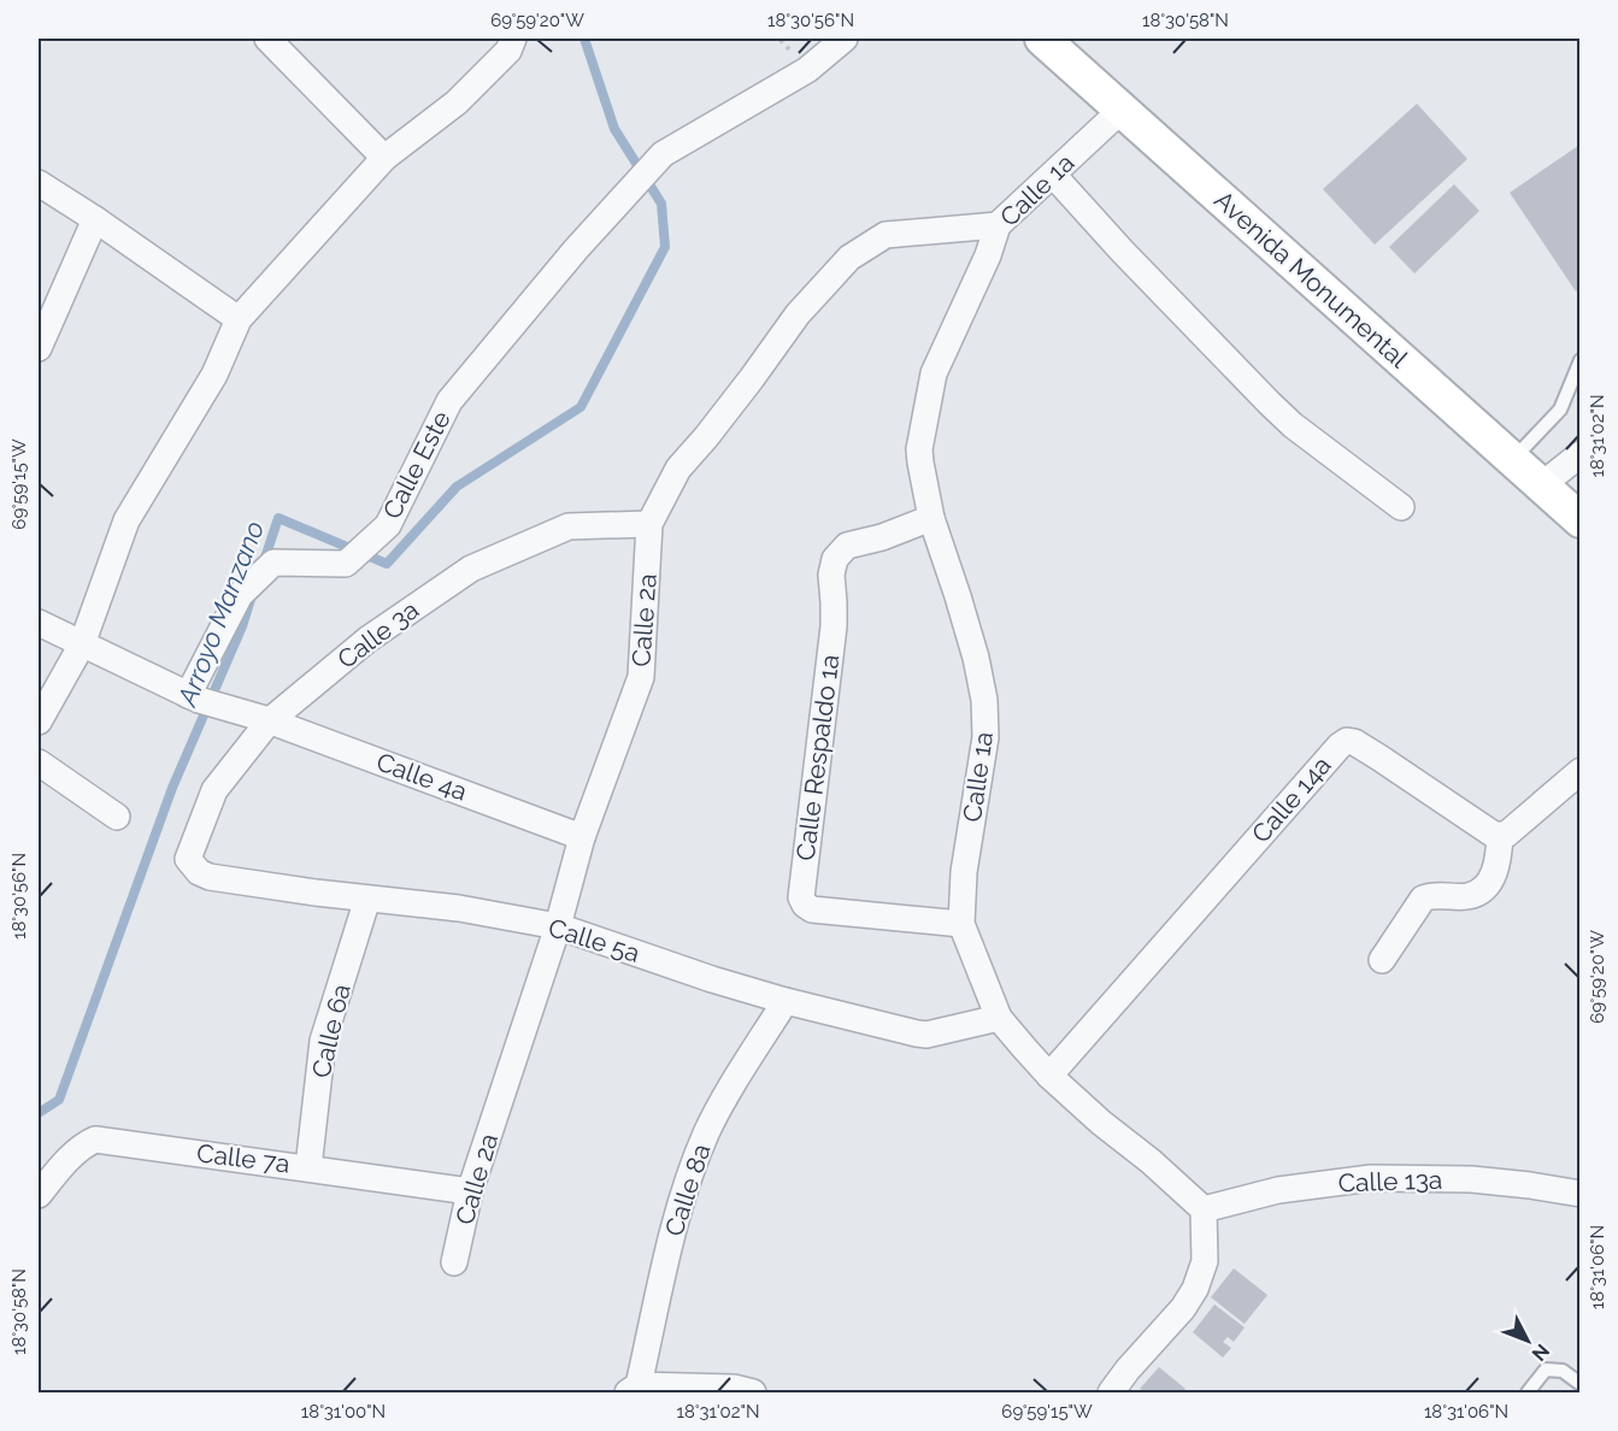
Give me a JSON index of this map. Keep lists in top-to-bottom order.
{
  "streets": {
    "main road": ["Avenida Monumental"],
    "street": [
      "Calle 1a",
      "Calle Este",
      "Calle 2a",
      "Calle 3a",
      "Calle Respaldo 1a",
      "Calle 4a",
      "Calle 14a",
      "Calle 5a",
      "Calle 6a",
      "Calle 7a",
      "Calle 13a",
      "Calle 8a"
    ]
  },
  "crossings": [
    ["Calle 1a", "Avenida Monumental"],
    ["Calle 1a", "Calle 2a"],
    ["Calle 1a", "Calle Respaldo 1a"],
    ["Calle 1a", "Calle 14a"],
    ["Calle 1a", "Calle 5a"],
    ["Calle 1a", "Calle 13a"],
    ["Calle Este", "Calle 4a"],
    ["Calle 2a", "Calle 3a"],
    ["Calle 2a", "Calle 4a"],
    ["Calle 2a", "Calle 5a"],
    ["Calle 2a", "Calle 7a"],
    ["Calle 3a", "Calle 4a"],
    ["Calle 3a", "Calle 5a"],
    ["Calle 5a", "Calle 6a"],
    ["Calle 5a", "Calle 8a"],
    ["Calle 6a", "Calle 7a"]
  ],
  "water": ["Arroyo Manzano"],
  "north": "bottom right",
  "coordinates": [
    "69°59'20\"W",
    "18°30'56\"N",
    "18°30'58\"N",
    "18°31'02\"N",
    "69°59'15\"W",
    "18°31'06\"N",
    "18°31'00\"N"
  ]
}
